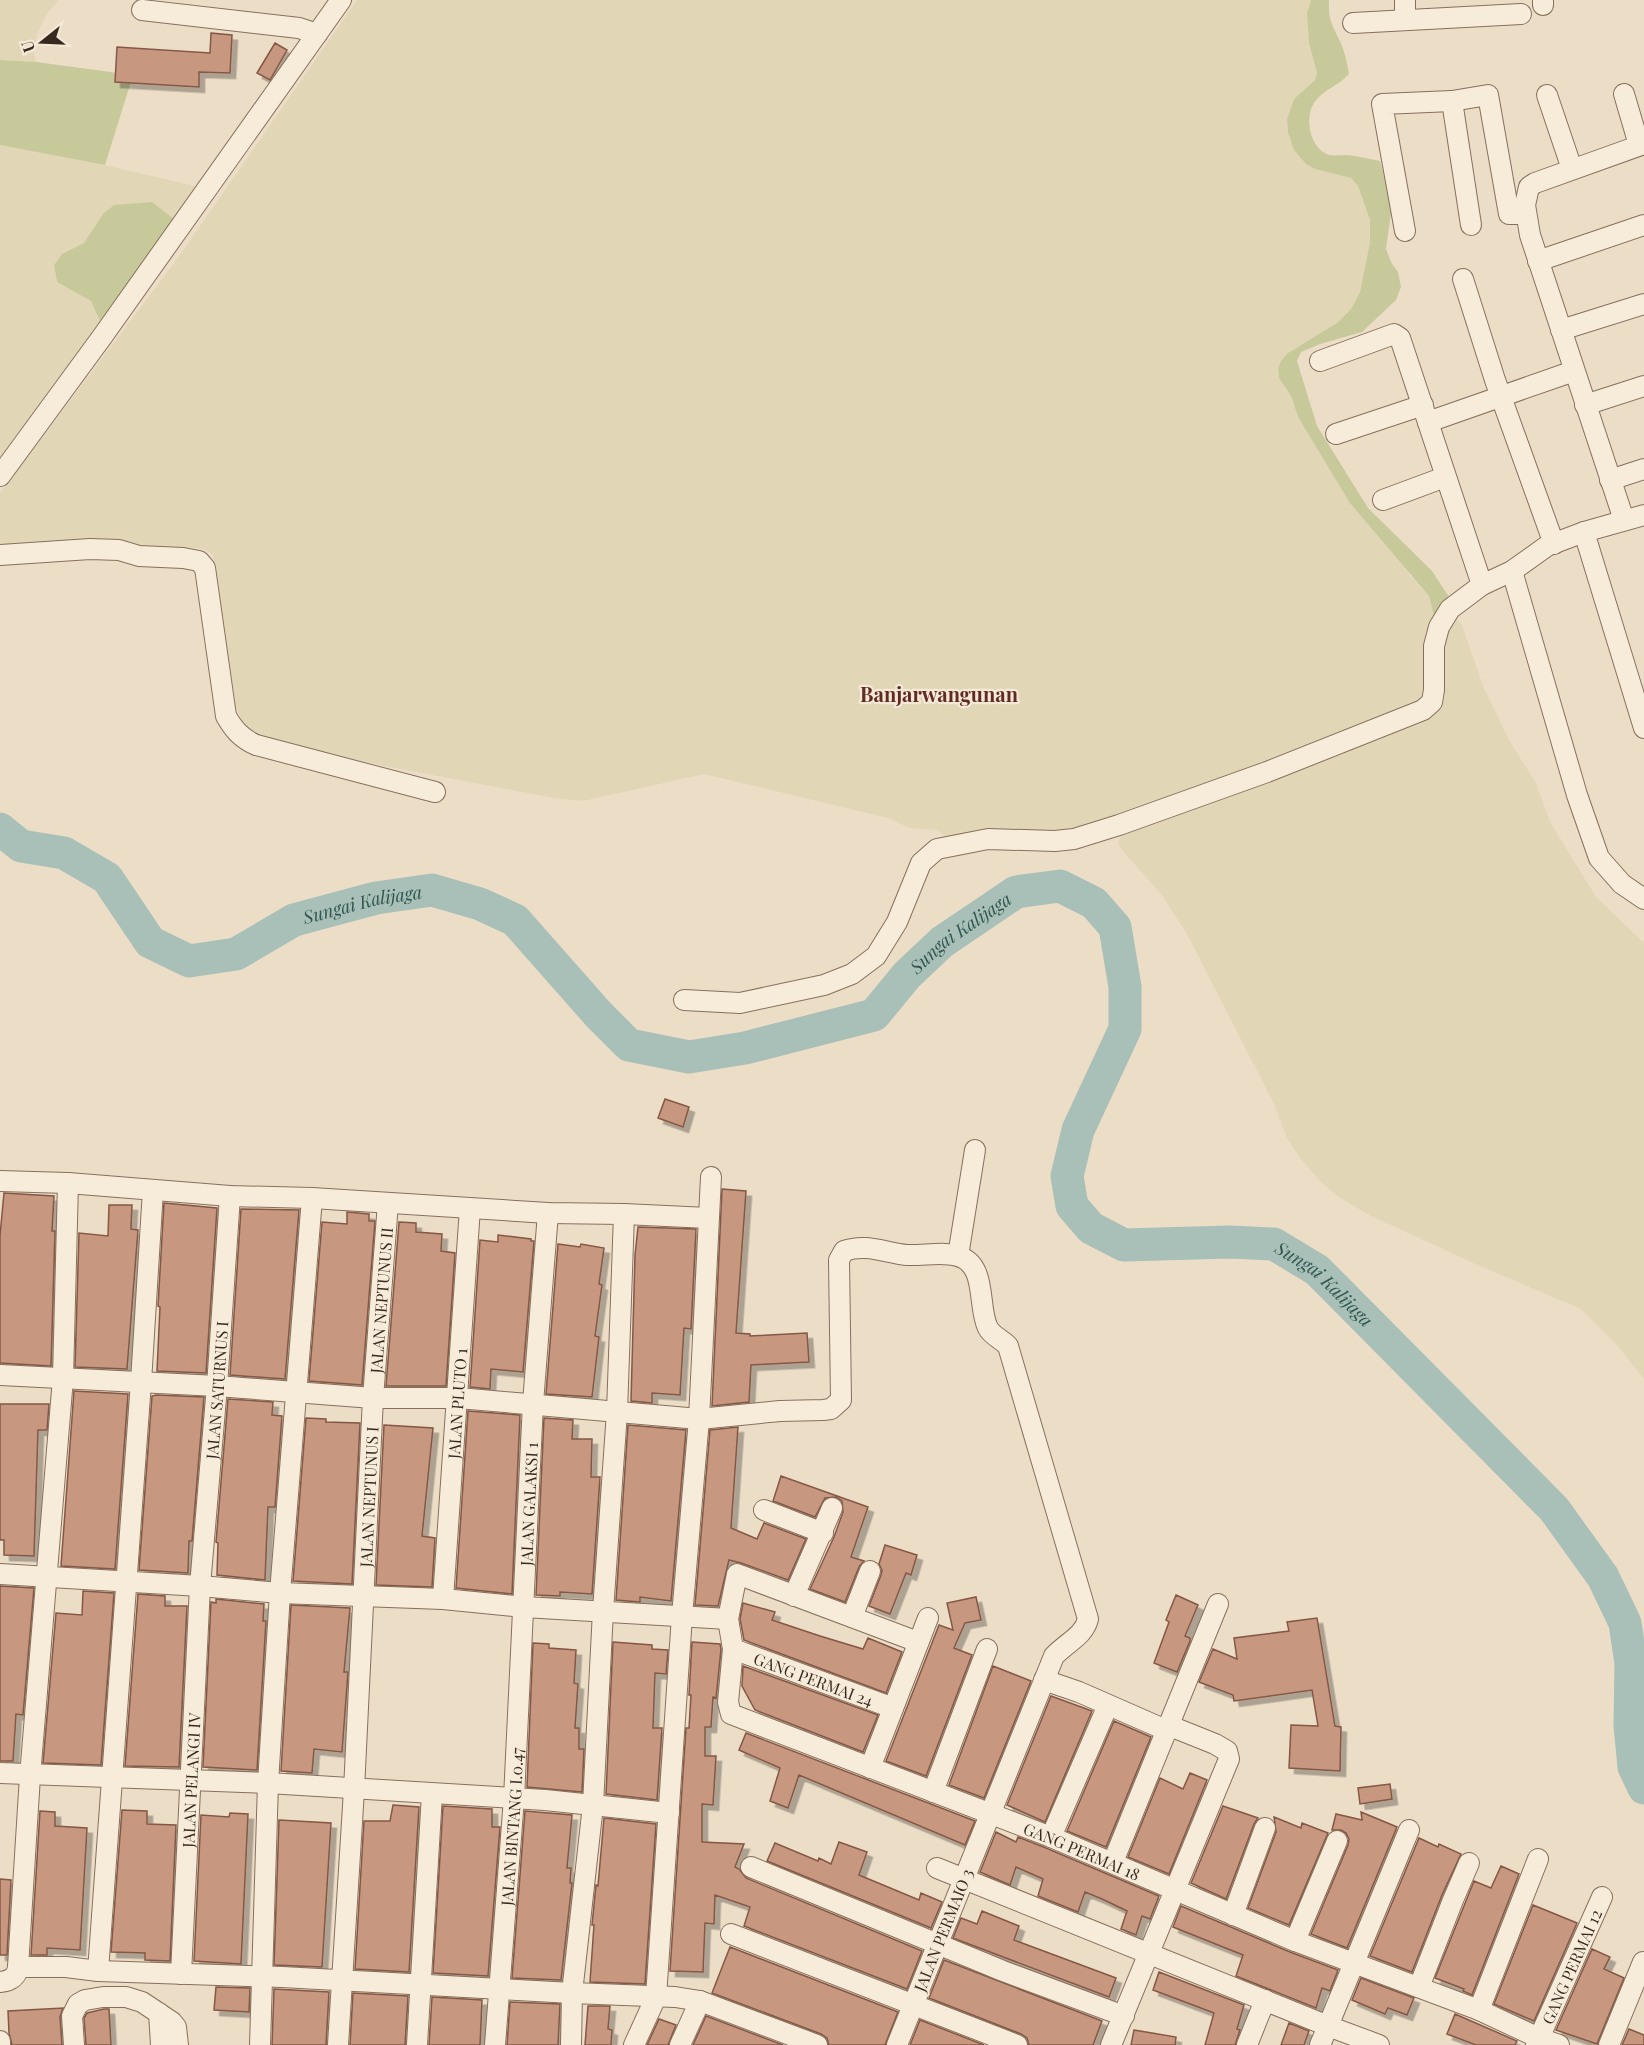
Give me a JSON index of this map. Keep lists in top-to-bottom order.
{
  "streets": {
    "street": [
      "JALAN NEPTUNUS II",
      "JALAN SATURNUS I",
      "JALAN PLUTO 1",
      "JALAN NEPTUNUS I",
      "JALAN GALAKSI 1",
      "GANG PERMAI 24",
      "JALAN PELANGI IV",
      "JALAN BINTANG I.0.47",
      "GANG PERMAI 18",
      "JALAN PERMAIO 3",
      "GANG PERMAI 12"
    ]
  },
  "crossings": [
    ["JALAN NEPTUNUS II", "JALAN NEPTUNUS I"],
    ["JALAN SATURNUS I", "JALAN PELANGI IV"],
    ["JALAN GALAKSI 1", "JALAN BINTANG I.0.47"],
    ["GANG PERMAI 24", "GANG PERMAI 18"],
    ["GANG PERMAI 18", "JALAN PERMAIO 3"],
    ["GANG PERMAI 18", "GANG PERMAI 12"]
  ],
  "districts": ["Banjarwangunan"],
  "water": ["Sungai Kalijaga"],
  "north": "left"
}
